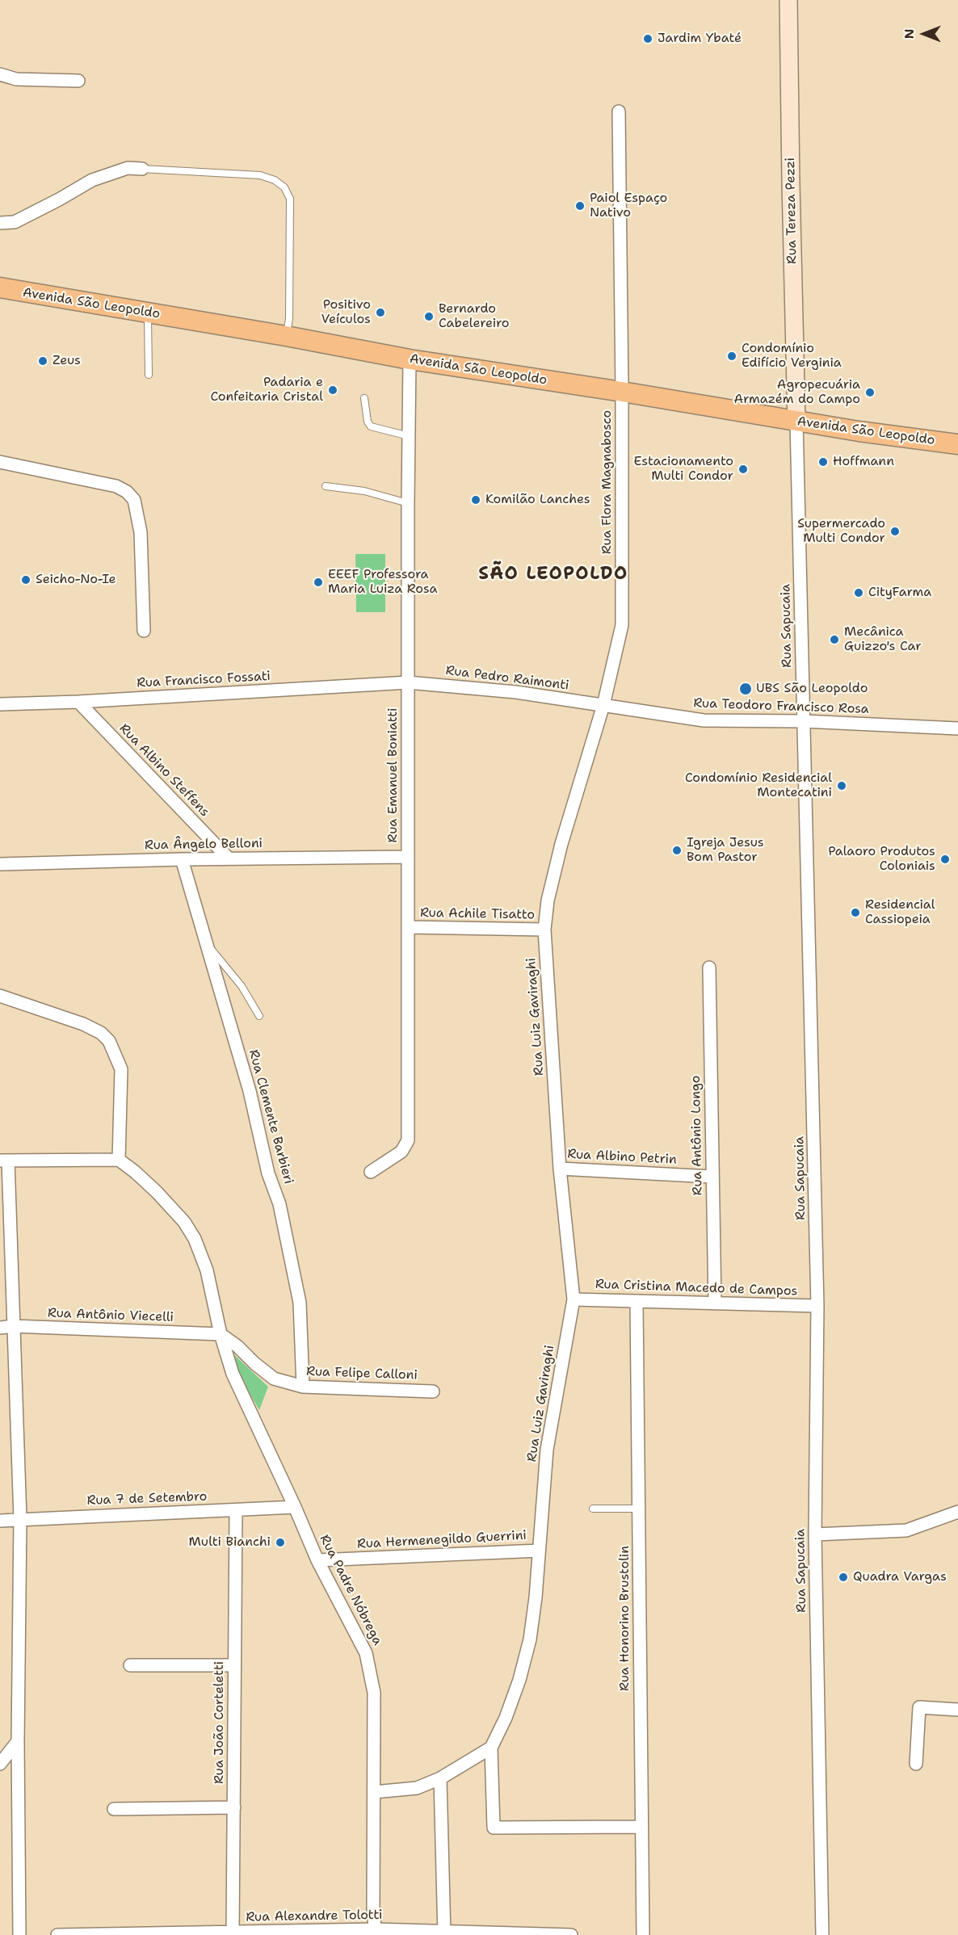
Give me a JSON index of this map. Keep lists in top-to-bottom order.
{
  "streets": {
    "main road": ["Avenida São Leopoldo"],
    "street": [
      "Rua Tereza Pezzi",
      "Rua Flora Magnabosco",
      "Rua Sapucaia",
      "Rua Pedro Raimonti",
      "Rua Francisco Fossati",
      "Rua Teodoro Francisco Rosa",
      "Rua Albino Steffens",
      "Rua Emanuel Boniatti",
      "Rua Ângelo Belloni",
      "Rua Achile Tisatto",
      "Rua Luiz Gaviraghi",
      "Rua Clemente Barbieri",
      "Rua Antônio Longo",
      "Rua Albino Petrin",
      "Rua Cristina Macedo de Campos",
      "Rua Antônio Viecelli",
      "Rua Felipe Calloni",
      "Rua 7 de Setembro",
      "Rua Hermenegildo Guerrini",
      "Rua Padre Nóbrega",
      "Rua Honorino Brustolin",
      "Rua João Corteletti",
      "Rua Alexandre Tolotti"
    ]
  },
  "crossings": [
    ["Rua Tereza Pezzi", "Avenida São Leopoldo"],
    ["Rua Tereza Pezzi", "Rua Sapucaia"],
    ["Avenida São Leopoldo", "Rua Flora Magnabosco"],
    ["Avenida São Leopoldo", "Rua Sapucaia"],
    ["Avenida São Leopoldo", "Rua Emanuel Boniatti"],
    ["Rua Flora Magnabosco", "Rua Pedro Raimonti"],
    ["Rua Flora Magnabosco", "Rua Teodoro Francisco Rosa"],
    ["Rua Flora Magnabosco", "Rua Achile Tisatto"],
    ["Rua Flora Magnabosco", "Rua Luiz Gaviraghi"],
    ["Rua Sapucaia", "Rua Teodoro Francisco Rosa"],
    ["Rua Sapucaia", "Rua Cristina Macedo de Campos"],
    ["Rua Pedro Raimonti", "Rua Francisco Fossati"],
    ["Rua Pedro Raimonti", "Rua Teodoro Francisco Rosa"],
    ["Rua Pedro Raimonti", "Rua Emanuel Boniatti"],
    ["Rua Francisco Fossati", "Rua Albino Steffens"],
    ["Rua Francisco Fossati", "Rua Emanuel Boniatti"],
    ["Rua Albino Steffens", "Rua Ângelo Belloni"],
    ["Rua Emanuel Boniatti", "Rua Ângelo Belloni"],
    ["Rua Emanuel Boniatti", "Rua Achile Tisatto"],
    ["Rua Ângelo Belloni", "Rua Clemente Barbieri"],
    ["Rua Achile Tisatto", "Rua Luiz Gaviraghi"],
    ["Rua Luiz Gaviraghi", "Rua Albino Petrin"],
    ["Rua Luiz Gaviraghi", "Rua Cristina Macedo de Campos"],
    ["Rua Luiz Gaviraghi", "Rua Hermenegildo Guerrini"],
    ["Rua Clemente Barbieri", "Rua Felipe Calloni"],
    ["Rua Antônio Longo", "Rua Albino Petrin"],
    ["Rua Antônio Longo", "Rua Cristina Macedo de Campos"],
    ["Rua Cristina Macedo de Campos", "Rua Honorino Brustolin"],
    ["Rua Antônio Viecelli", "Rua Felipe Calloni"],
    ["Rua Antônio Viecelli", "Rua Padre Nóbrega"],
    ["Rua Felipe Calloni", "Rua Padre Nóbrega"],
    ["Rua 7 de Setembro", "Rua Padre Nóbrega"],
    ["Rua 7 de Setembro", "Rua João Corteletti"],
    ["Rua Hermenegildo Guerrini", "Rua Padre Nóbrega"],
    ["Rua Padre Nóbrega", "Rua Alexandre Tolotti"],
    ["Rua João Corteletti", "Rua Alexandre Tolotti"]
  ],
  "districts": ["SÃO LEOPOLDO"],
  "places": [
    "Jardim Ybaté",
    "Paiol Espaço Nativo",
    "Positivo Veículos",
    "Bernardo Cabelereiro",
    "Condomínio Edifício Verginia",
    "Zeus",
    "Padaria e Confeitaria Cristal",
    "Agropecuária Armazém do Campo",
    "Hoffmann",
    "Estacionamento Multi Condor",
    "Komilão Lanches",
    "Supermercado Multi Condor",
    "Seicho-No-Ie",
    "EEEF Professora Maria Luiza Rosa",
    "CityFarma",
    "Mecânica Guizzo's Car",
    "UBS São Leopoldo",
    "Condomínio Residencial Montecatini",
    "Igreja Jesus Bom Pastor",
    "Palaoro Produtos Coloniais",
    "Residencial Cassiopeia",
    "Multi Bianchi",
    "Quadra Vargas"
  ],
  "north": "left"
}
